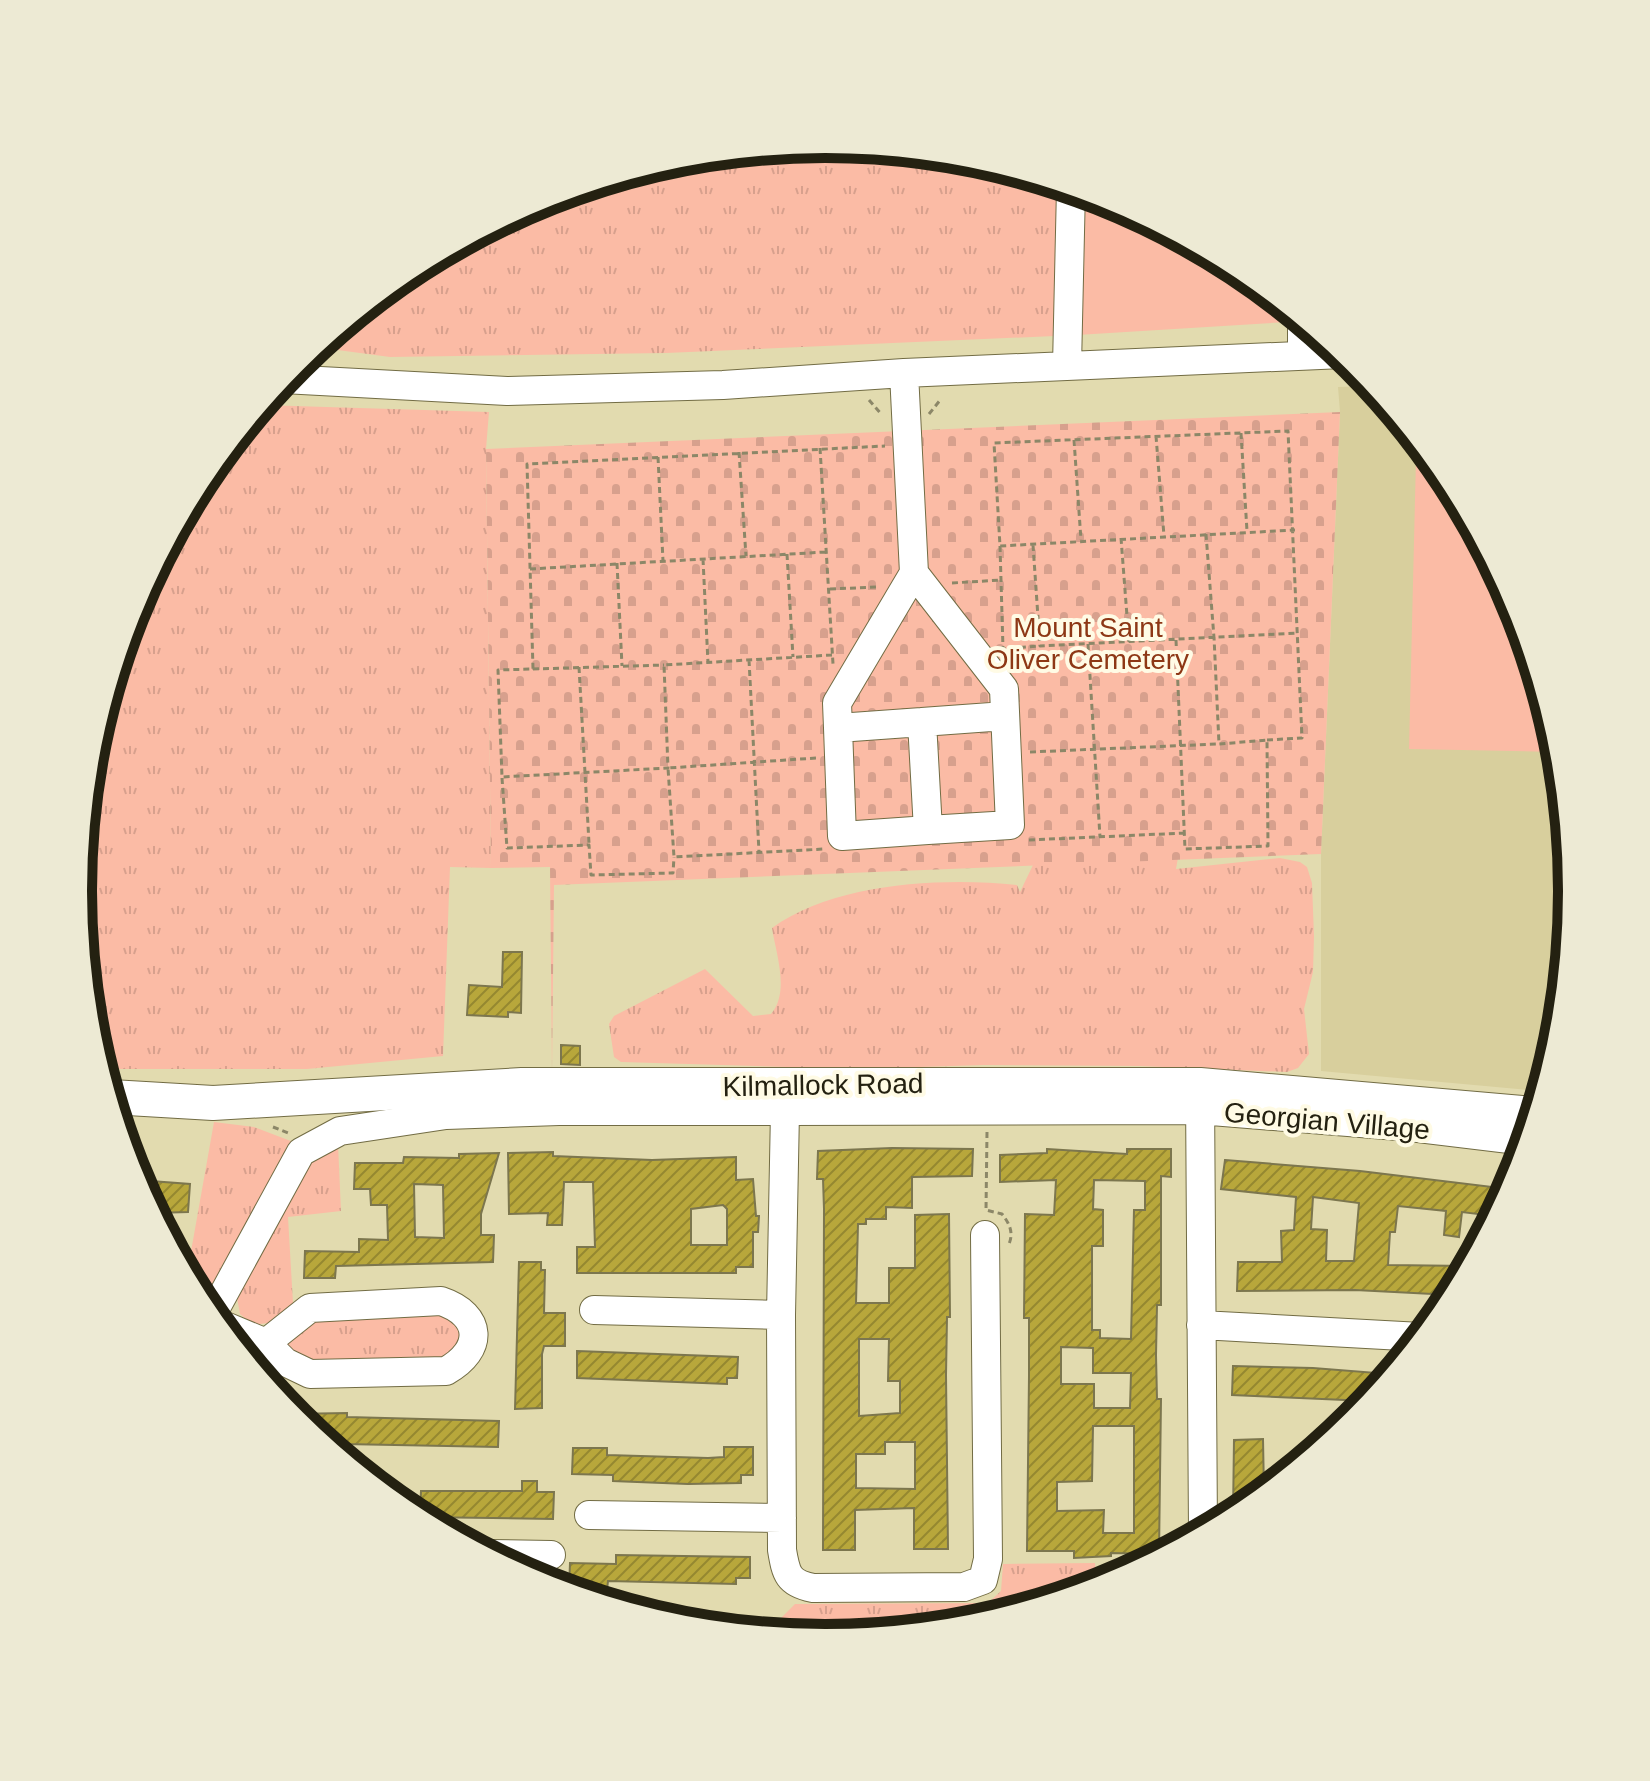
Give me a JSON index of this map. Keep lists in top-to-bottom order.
{
  "streets": {
    "main road": ["Kilmallock Road"],
    "street": ["Georgian Village"]
  },
  "crossings": [
    ["Kilmallock Road", "Georgian Village"]
  ],
  "parks": ["Mount Saint Oliver Cemetery"]
}
